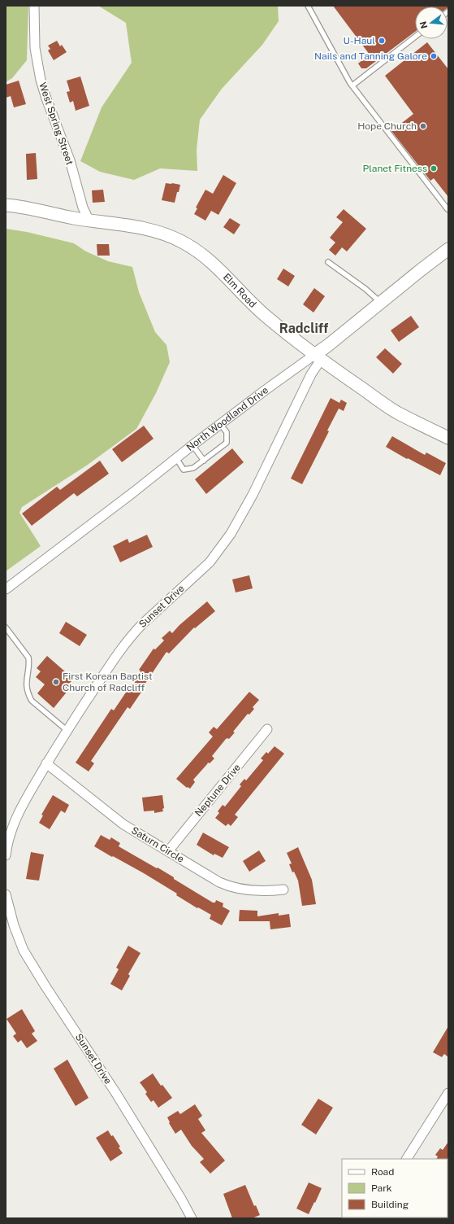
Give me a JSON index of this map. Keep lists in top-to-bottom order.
{
  "streets": {
    "street": [
      "West Spring Street",
      "Elm Road",
      "North Woodland Drive",
      "Sunset Drive",
      "Neptune Drive",
      "Saturn Circle"
    ]
  },
  "crossings": [
    ["West Spring Street", "Elm Road"],
    ["Elm Road", "North Woodland Drive"],
    ["Elm Road", "Sunset Drive"],
    ["North Woodland Drive", "Sunset Drive"],
    ["Sunset Drive", "Saturn Circle"],
    ["Neptune Drive", "Saturn Circle"]
  ],
  "districts": ["Radcliff"],
  "places": [
    "U-Haul",
    "Nails and Tanning Galore",
    "Hope Church",
    "Planet Fitness",
    "First Korean Baptist Church of Radcliff"
  ],
  "legend": ["Road", "Park", "Building"],
  "north": "left"
}
